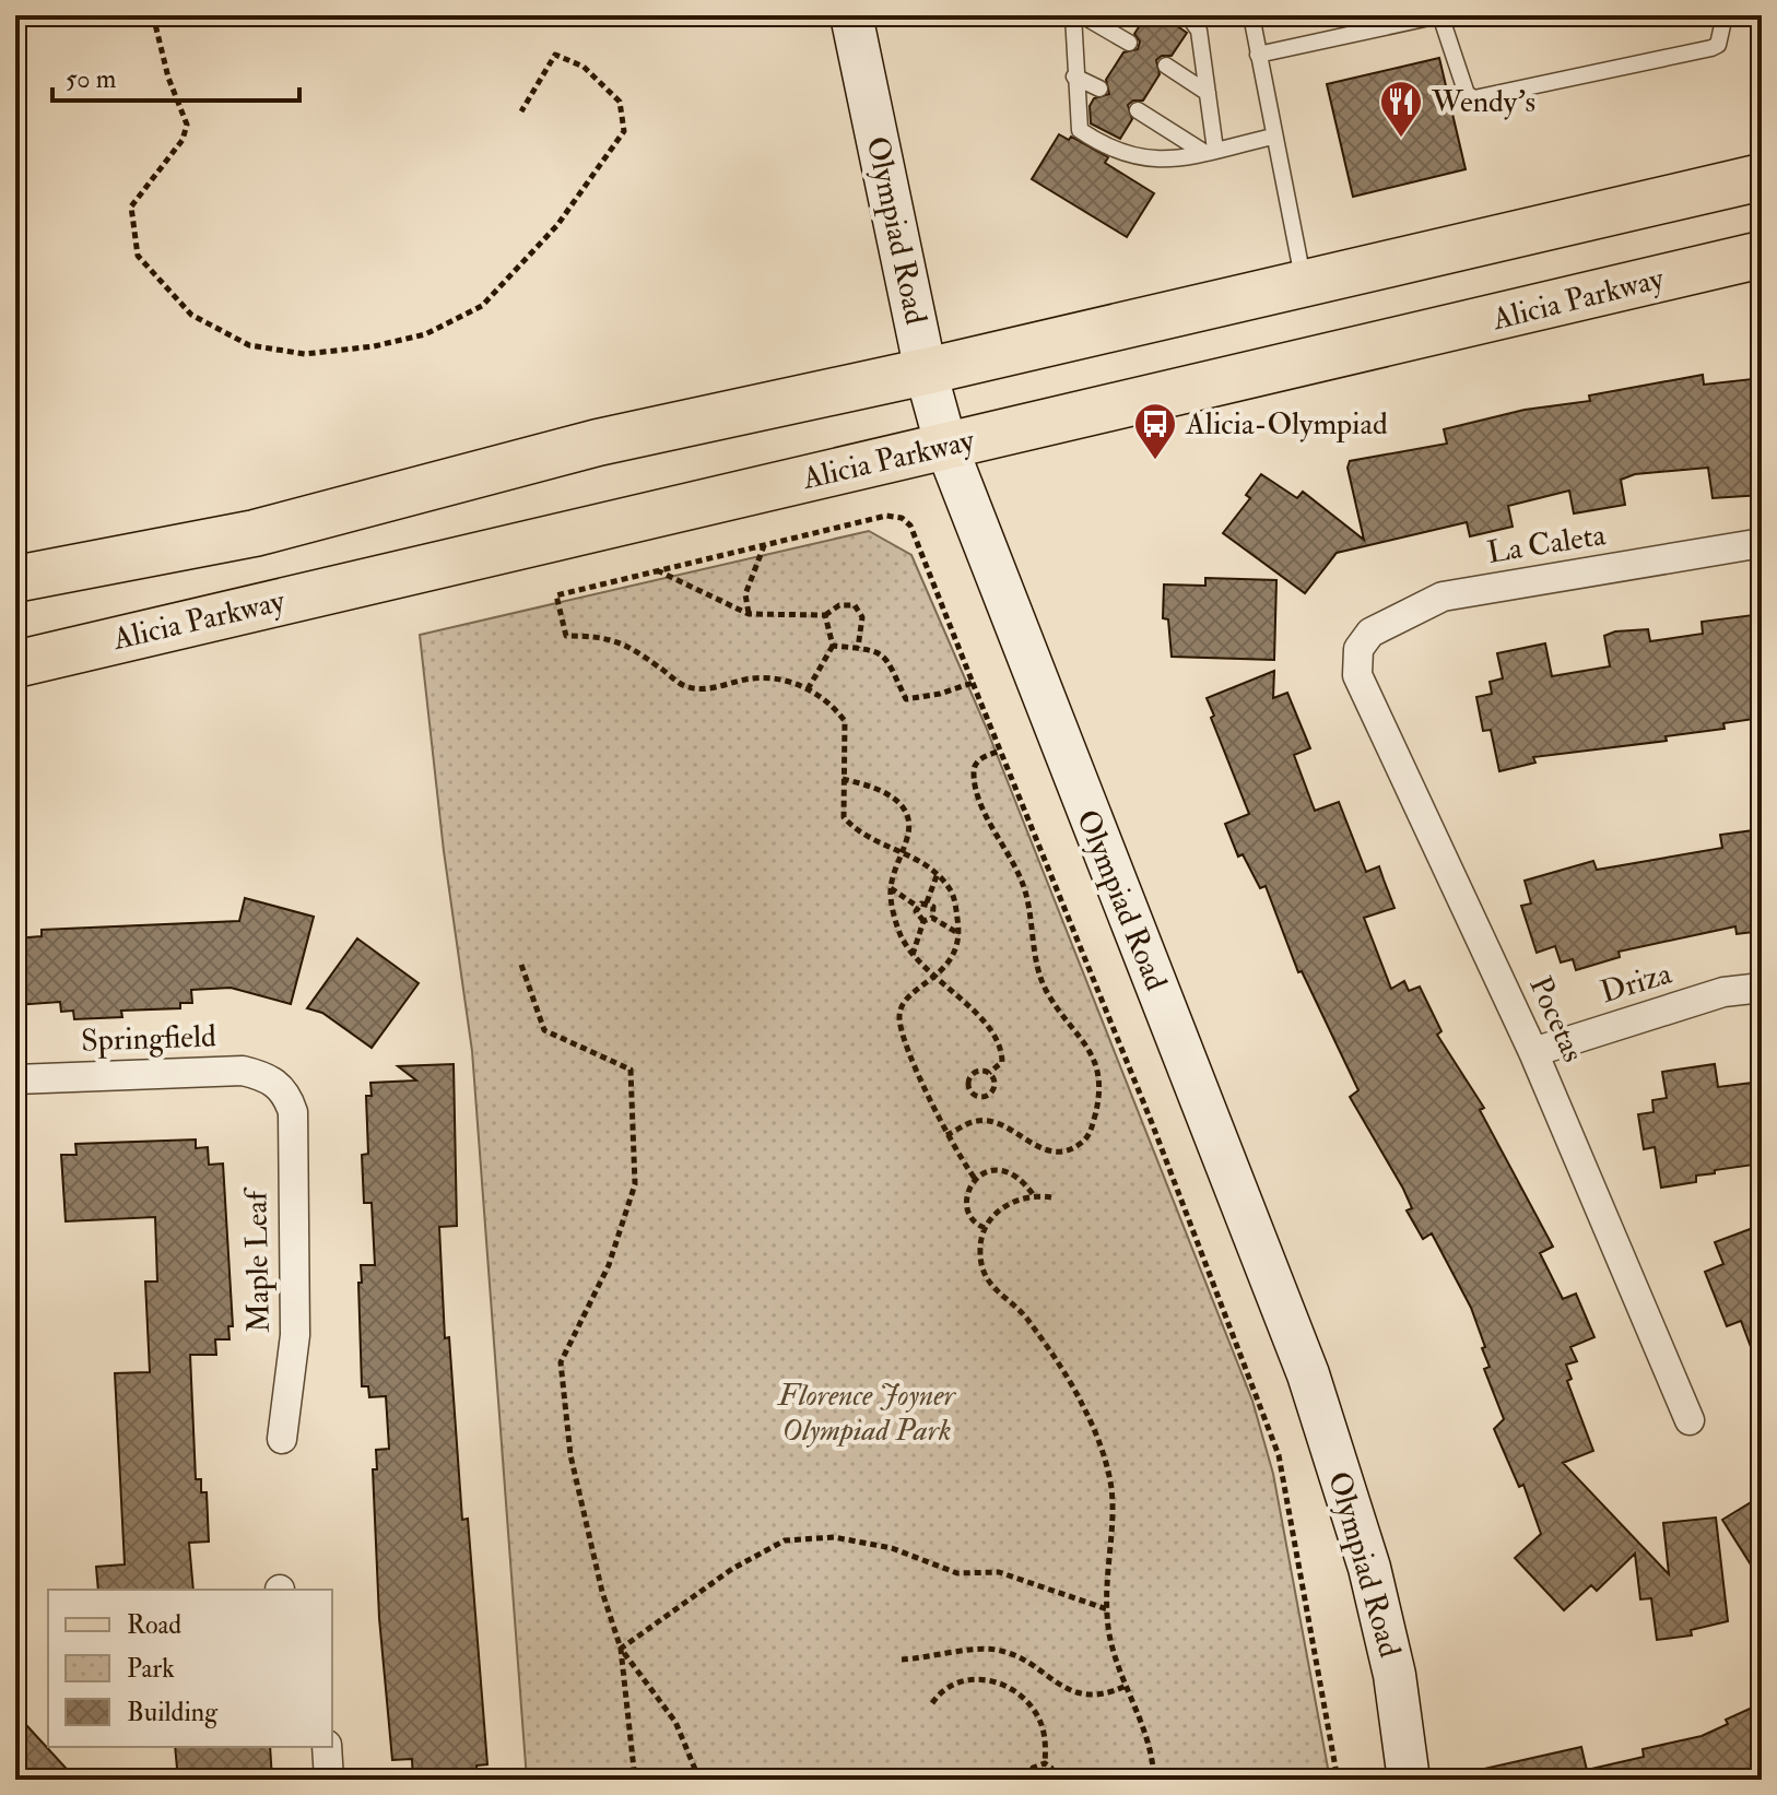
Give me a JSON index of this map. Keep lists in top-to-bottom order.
{
  "streets": {
    "main road": ["Olympiad Road", "Alicia Parkway"],
    "street": [
      "La Caleta",
      "Driza",
      "Pocetas",
      "Springfield",
      "Maple Leaf"
    ]
  },
  "crossings": [
    ["Olympiad Road", "Alicia Parkway"],
    ["La Caleta", "Pocetas"],
    ["Driza", "Pocetas"],
    ["Springfield", "Maple Leaf"]
  ],
  "parks": ["Florence Joyner Olympiad Park"],
  "places": {
    "restaurant": ["Wendy's"],
    "bus stop": ["Alicia-Olympiad"]
  },
  "legend": ["Road", "Park", "Building"],
  "scale_bar": "50 m"
}
